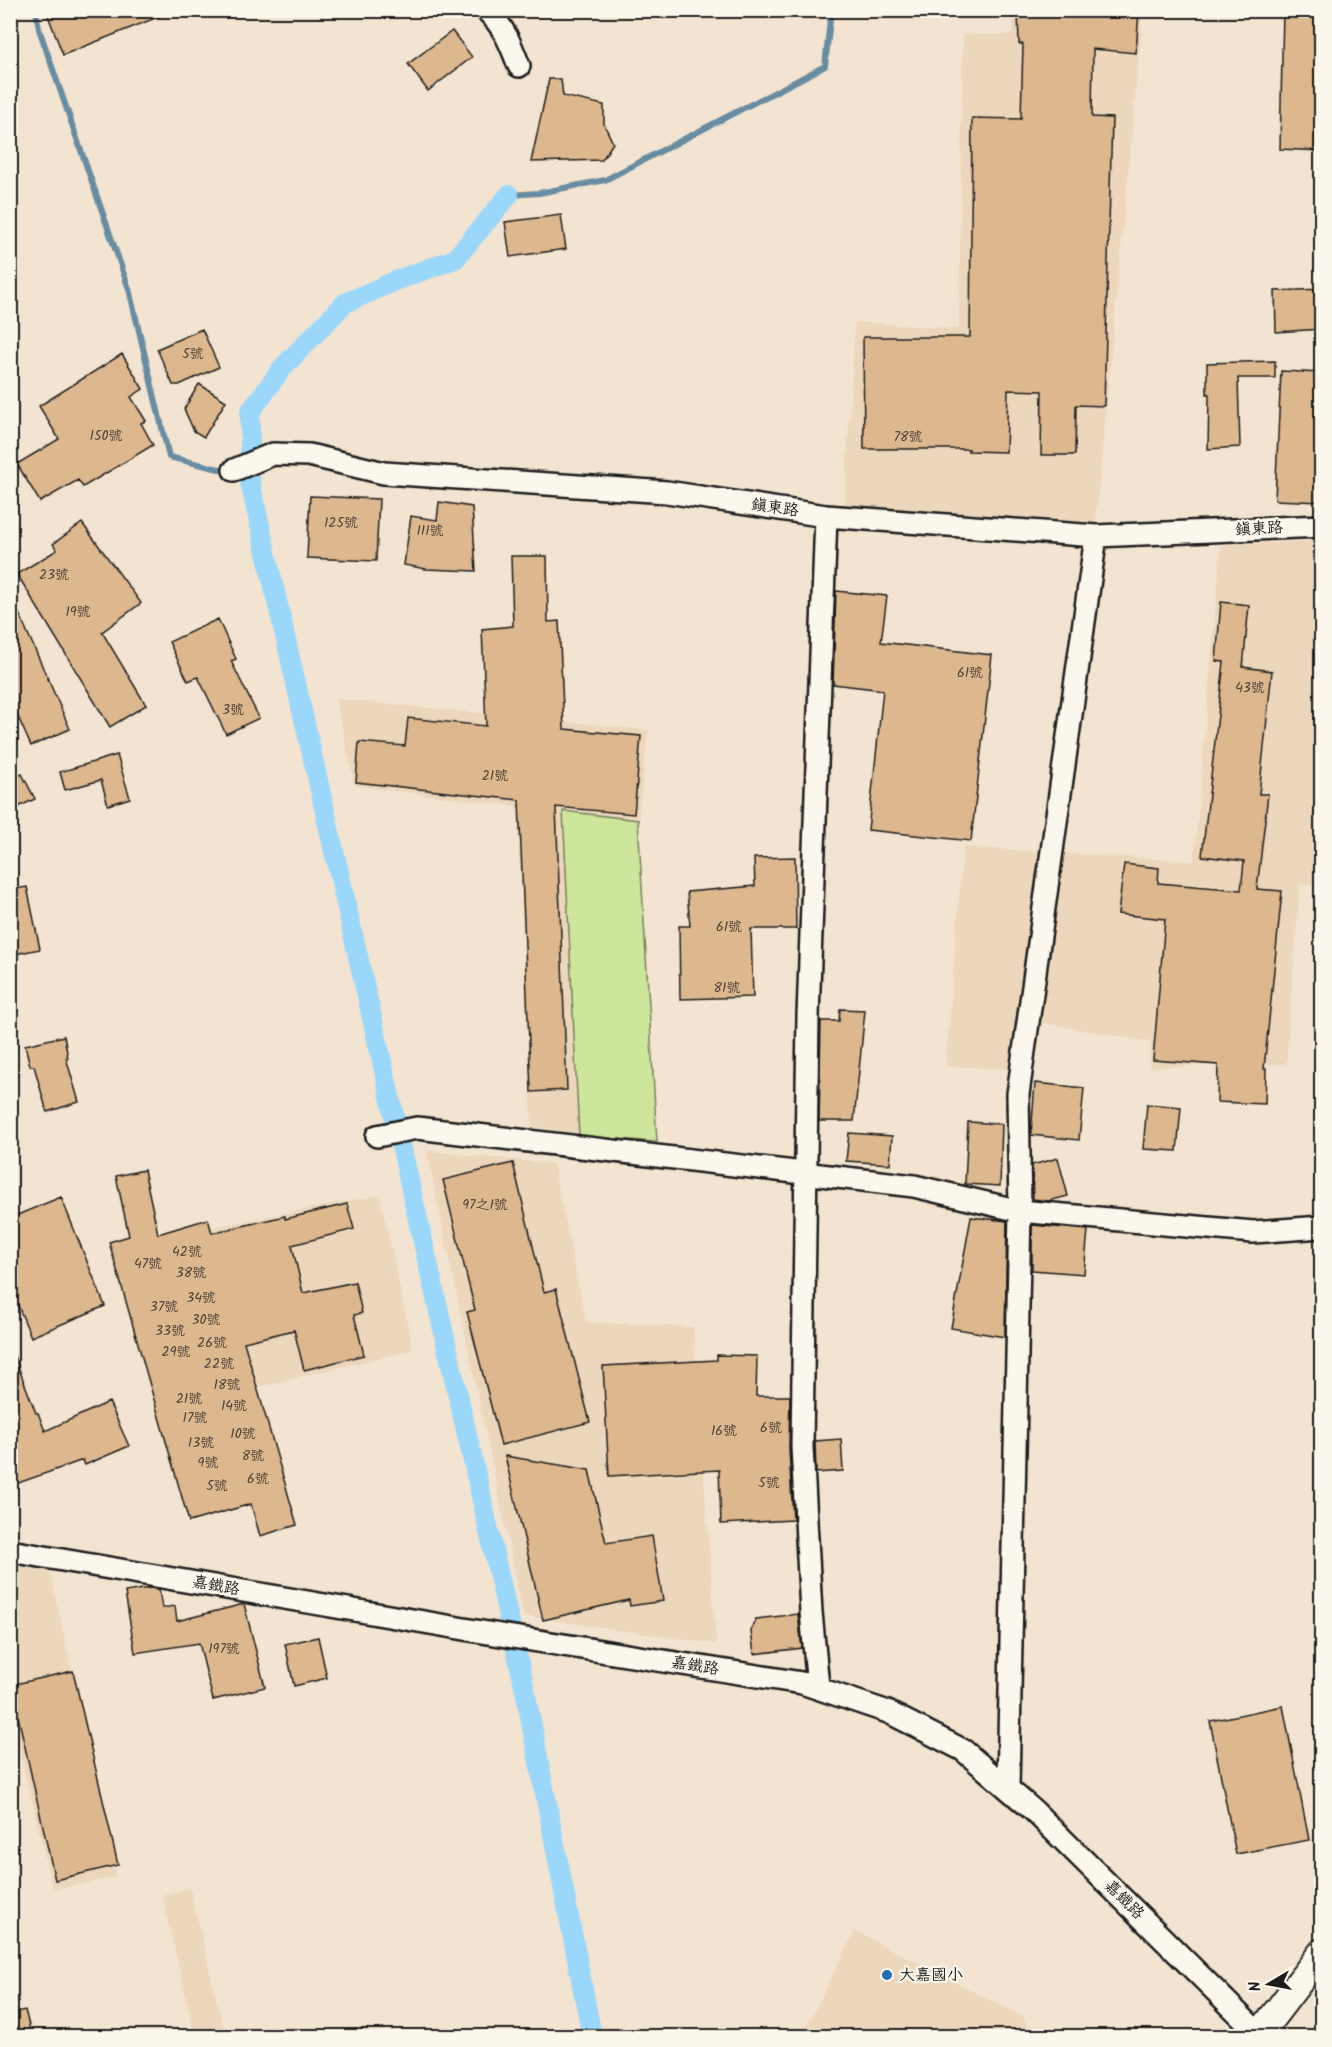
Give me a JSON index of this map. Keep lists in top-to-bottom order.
{
  "streets": {
    "street": ["鎮東路", "嘉鐵路"]
  },
  "places": ["大嘉國小"],
  "house_numbers": [
    "5號",
    "150號",
    "78號",
    "125號",
    "111號",
    "23號",
    "19號",
    "61號",
    "43號",
    "3號",
    "21號",
    "61號",
    "81號",
    "97之1號",
    "42號",
    "47號",
    "38號",
    "34號",
    "37號",
    "30號",
    "33號",
    "26號",
    "29號",
    "22號",
    "18號",
    "21號",
    "14號",
    "17號",
    "6號",
    "16號",
    "10號",
    "13號",
    "8號",
    "9號",
    "6號",
    "5號",
    "5號",
    "197號"
  ],
  "north": "left"
}
